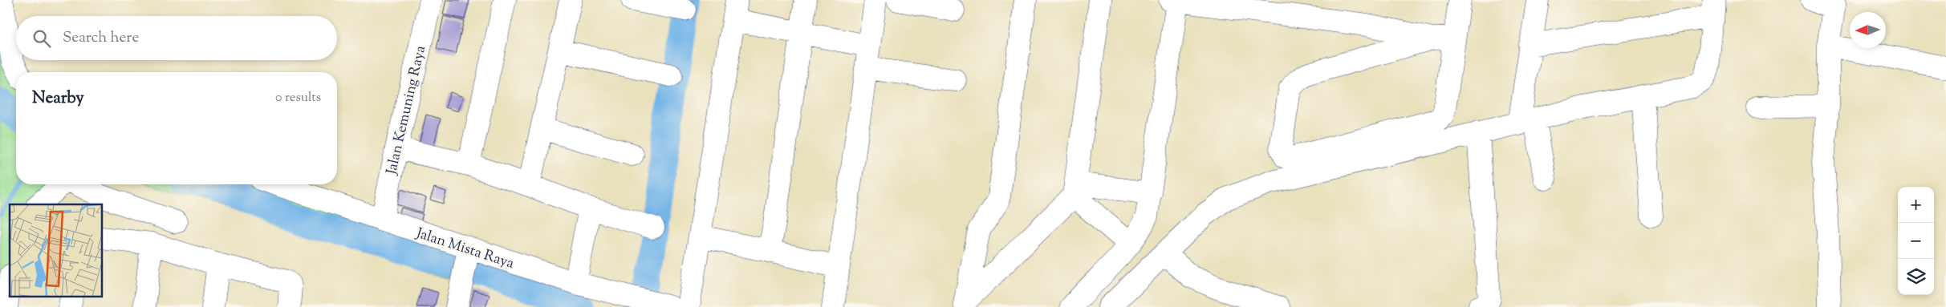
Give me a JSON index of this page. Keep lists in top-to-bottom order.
{
  "streets": {
    "street": ["Jalan Kemuning Raya", "Jalan Mista Raya"]
  },
  "crossings": [
    ["Jalan Kemuning Raya", "Jalan Mista Raya"]
  ],
  "north": "left",
  "page": {
    "search": "Search here",
    "heading": ["Nearby", "0 results"],
    "map_buttons": ["+", "−"]
  }
}
